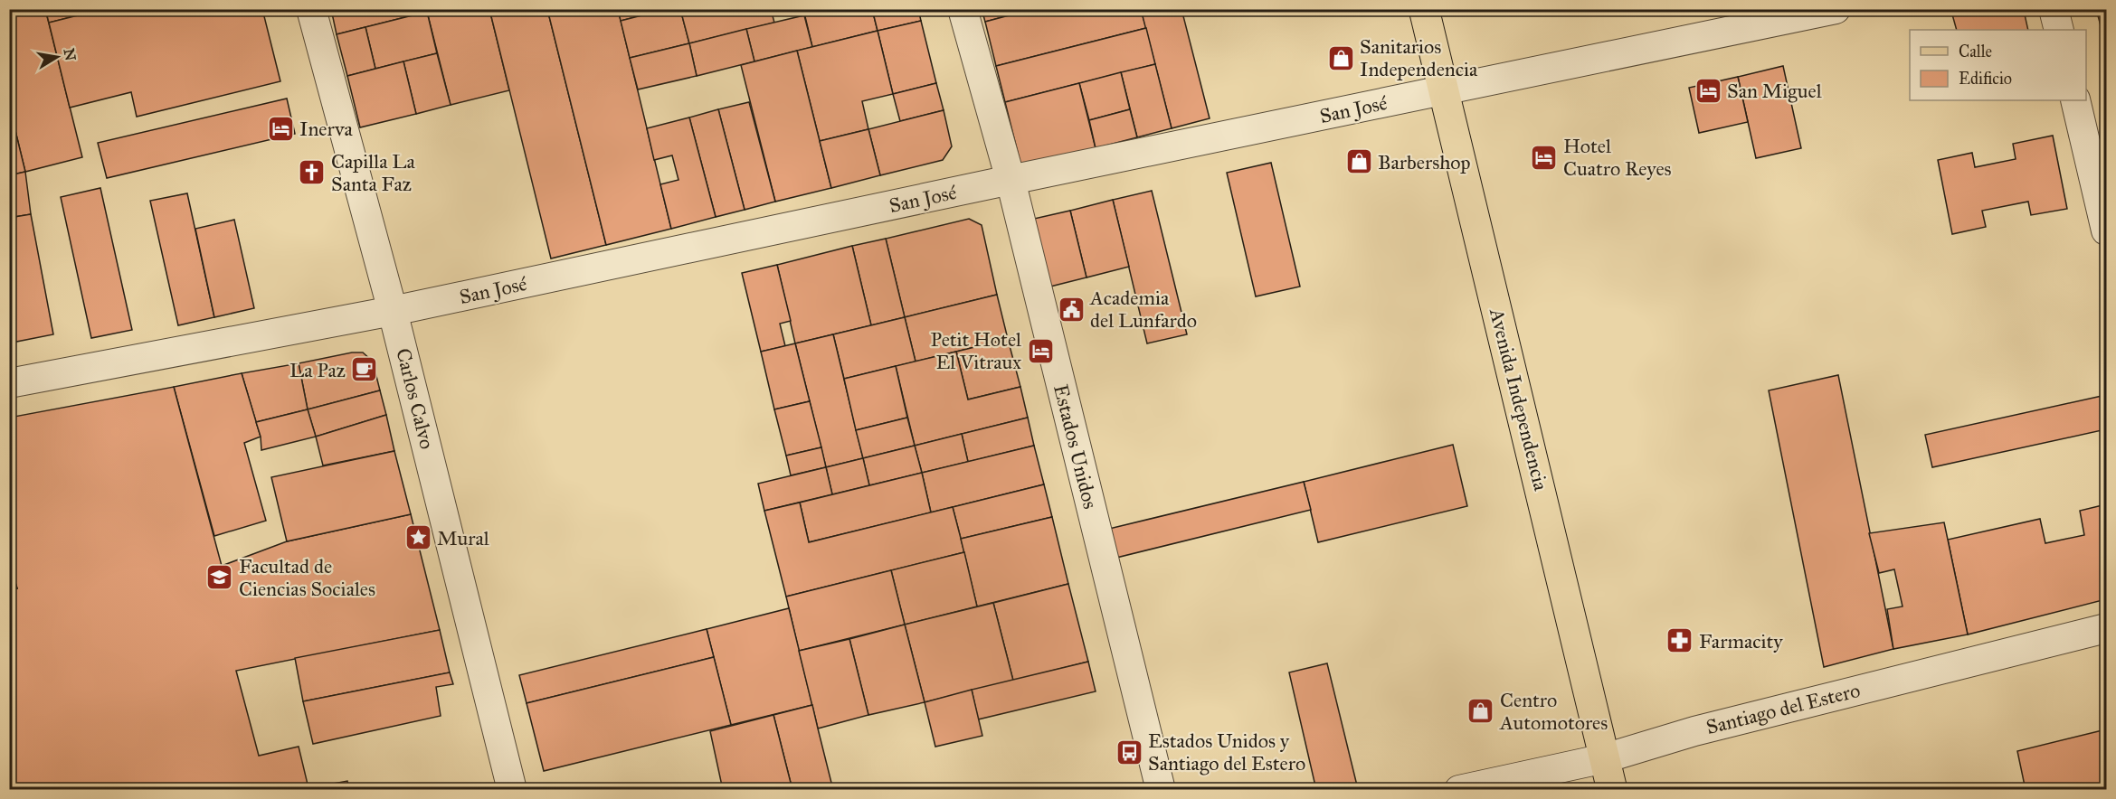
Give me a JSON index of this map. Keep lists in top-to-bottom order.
{
  "streets": {
    "main road": ["Avenida Independencia"],
    "street": [
      "San José",
      "Carlos Calvo",
      "Estados Unidos",
      "Santiago del Estero"
    ]
  },
  "crossings": [
    ["San José", "Carlos Calvo"],
    ["San José", "Avenida Independencia"],
    ["San José", "Estados Unidos"],
    ["Avenida Independencia", "Santiago del Estero"]
  ],
  "places": {
    "shop": ["Sanitarios Independencia", "Barbershop", "Centro Automotores"],
    "hotel": [
      "San Miguel",
      "Inerva",
      "Hotel Cuatro Reyes",
      "Petit Hotel El Vitraux"
    ],
    "church": ["Capilla La Santa Faz"],
    "public building": ["Academia del Lunfardo"],
    "cafe": ["La Paz"],
    "place": ["Mural"],
    "school or university": ["Facultad de Ciencias Sociales"],
    "pharmacy": ["Farmacity"],
    "bus stop": ["Estados Unidos y Santiago del Estero"]
  },
  "legend": ["Calle", "Edificio"],
  "north": "right"
}
